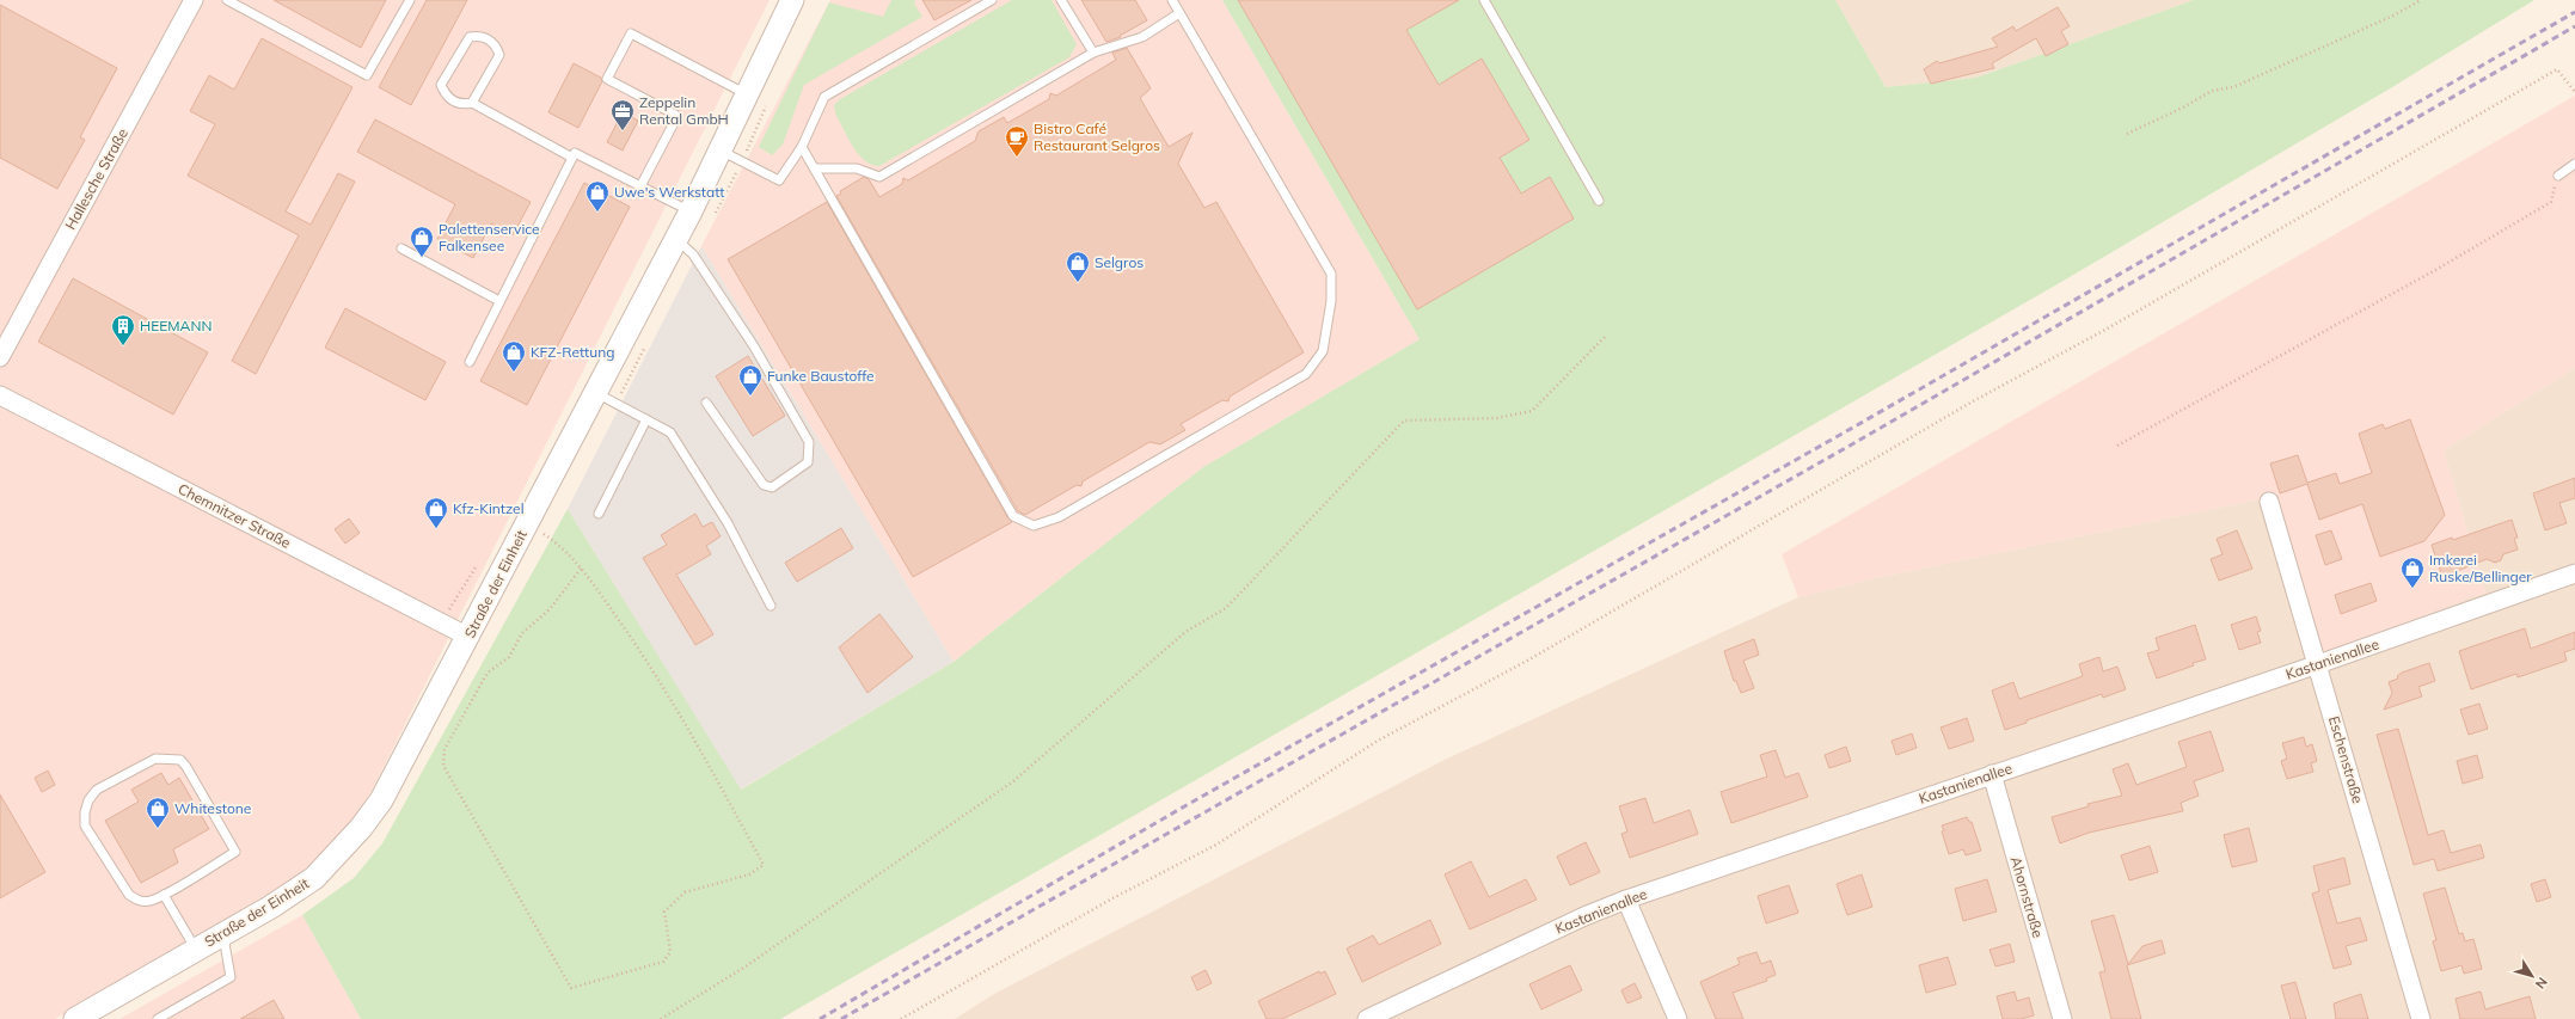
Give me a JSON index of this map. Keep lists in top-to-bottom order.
{
  "streets": {
    "street": [
      "Hallesche Straße",
      "Chemnitzer Straße",
      "Straße der Einheit",
      "Kastanienallee",
      "Eschenstraße",
      "Ahornstraße"
    ]
  },
  "crossings": [
    ["Chemnitzer Straße", "Straße der Einheit"],
    ["Kastanienallee", "Eschenstraße"],
    ["Kastanienallee", "Ahornstraße"]
  ],
  "places": {
    "office": ["Zeppelin Rental GmbH"],
    "cafe": ["Bistro Café Restaurant Selgros"],
    "shop": [
      "Uwe's Werkstatt",
      "Palettenservice Falkensee",
      "Selgros",
      "KFZ-Rettung",
      "Funke Baustoffe",
      "Kfz-Kintzel",
      "Imkerei Ruske/Bellinger",
      "Whitestone"
    ],
    "building": ["HEEMANN"]
  },
  "north": "bottom right"
}
